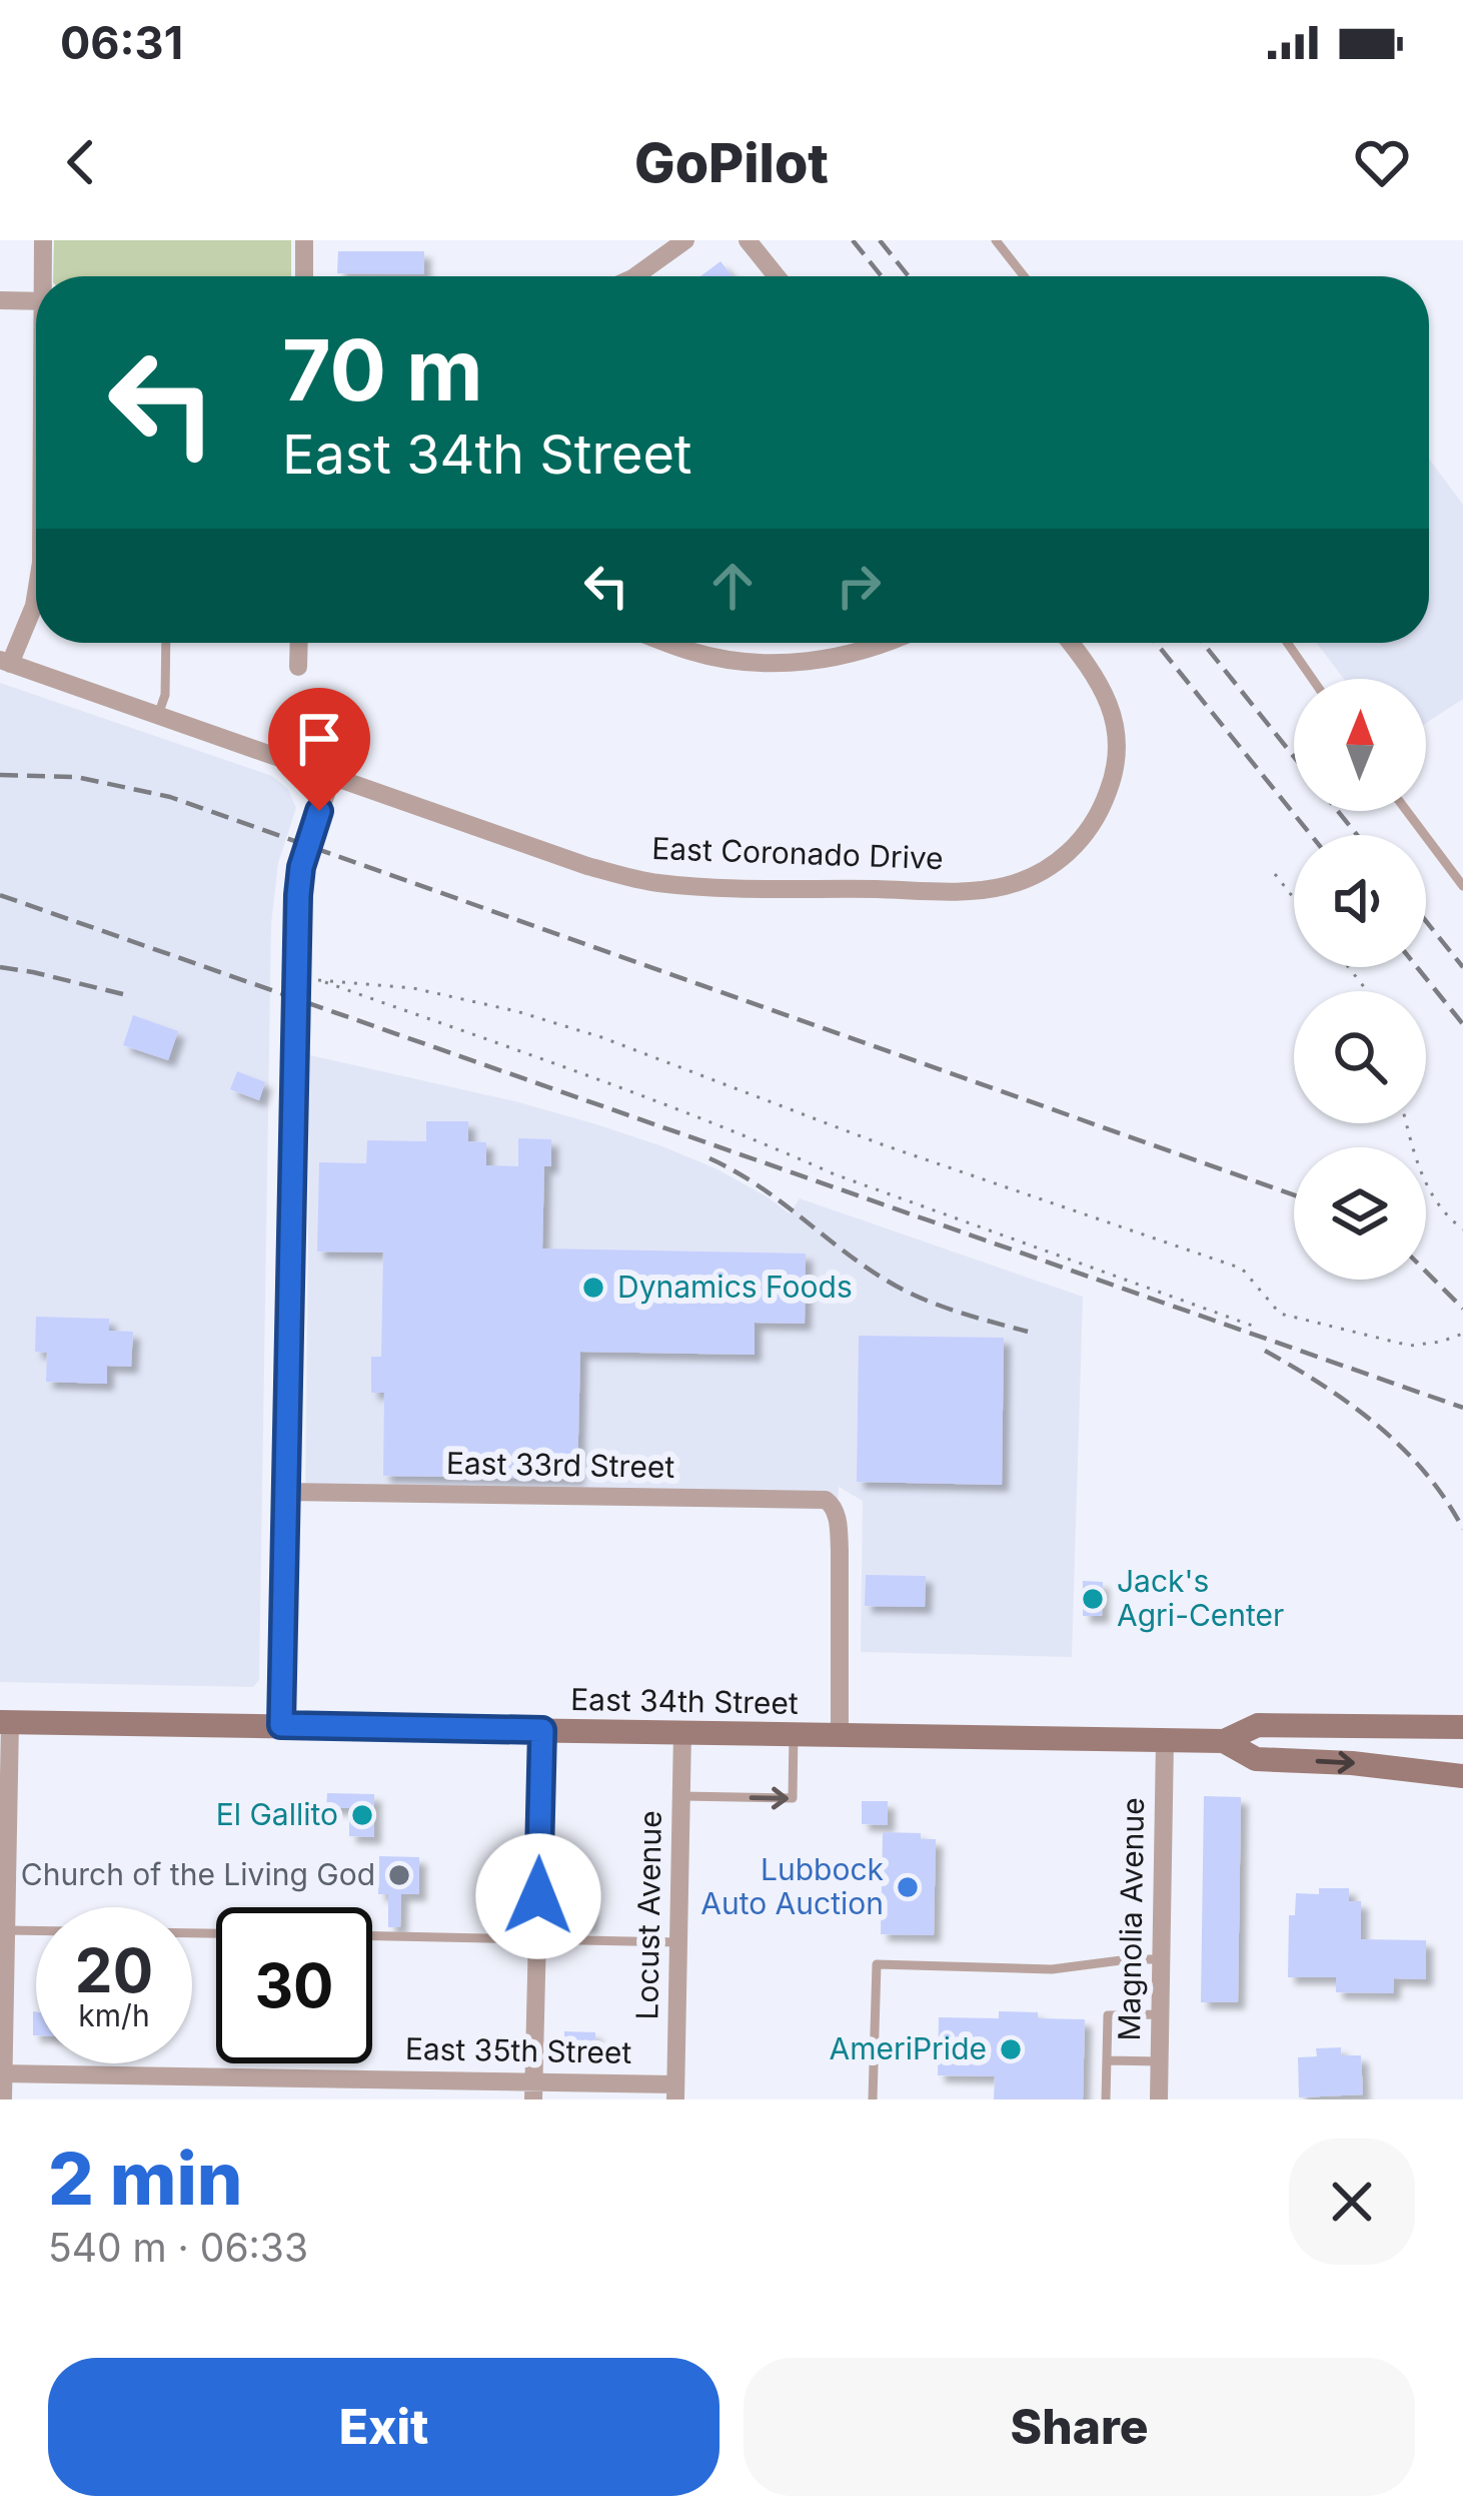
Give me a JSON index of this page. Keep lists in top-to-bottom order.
{
  "streets": {
    "main road": ["East 34th Street"],
    "street": [
      "East Coronado Drive",
      "East 33rd Street",
      "Locust Avenue",
      "Magnolia Avenue",
      "East 35th Street"
    ]
  },
  "crossings": [
    ["East 33rd Street", "East 34th Street"],
    ["East 34th Street", "Locust Avenue"],
    ["East 34th Street", "Magnolia Avenue"],
    ["Locust Avenue", "East 35th Street"]
  ],
  "places": [
    "Dynamics Foods",
    "Jack's Agri-Center",
    "El Gallito",
    "Church of the Living God",
    "Lubbock Auto Auction",
    "AmeriPride"
  ],
  "north": "top",
  "page": {
    "status": "06:31",
    "header": "GoPilot",
    "turn": ["70 m", "East 34th Street"],
    "speed": "20 km/h",
    "limit": "30",
    "heading": ["2 min", "540 m · 06:33"],
    "buttons": ["Exit", "Share"]
  }
}
